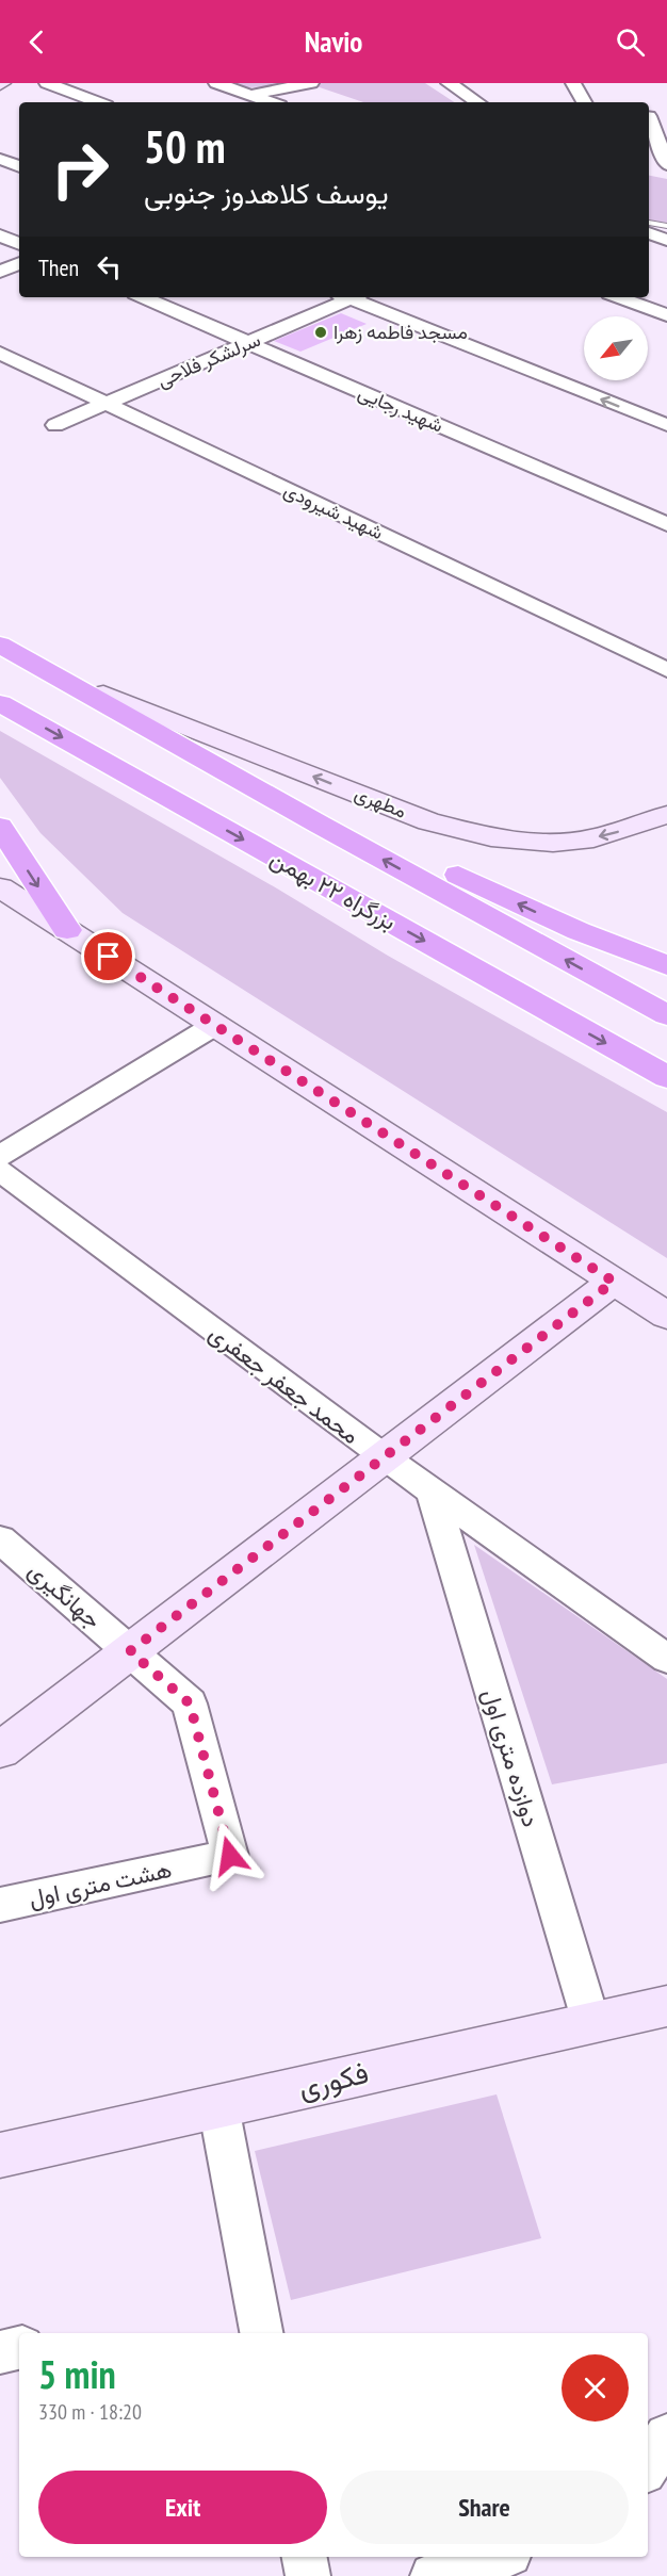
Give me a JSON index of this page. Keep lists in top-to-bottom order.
{
  "streets": {
    "highway": ["بزرگراه ۲۲ بهمن"],
    "main road": ["مطهری", "فکوری"],
    "street": [
      "سرلشکر فلاحی",
      "شهید رجایی",
      "شهید شیرودی",
      "محمد جعفر جعفری",
      "جهانگیری",
      "دوازده متری اول",
      "هشت متری اول"
    ]
  },
  "crossings": [
    ["سرلشکر فلاحی", "شهید رجایی"],
    ["سرلشکر فلاحی", "شهید شیرودی"],
    ["محمد جعفر جعفری", "دوازده متری اول"],
    ["جهانگیری", "هشت متری اول"],
    ["دوازده متری اول", "فکوری"]
  ],
  "places": ["مسجد فاطمه زهرا"],
  "north": "bottom left",
  "page": {
    "header": "Navio",
    "turn": ["50 m", "یوسف کلاهدوز جنوبی"],
    "then": "Then",
    "heading": ["5 min", "330 m · 18:20"],
    "buttons": ["Exit", "Share"]
  }
}
